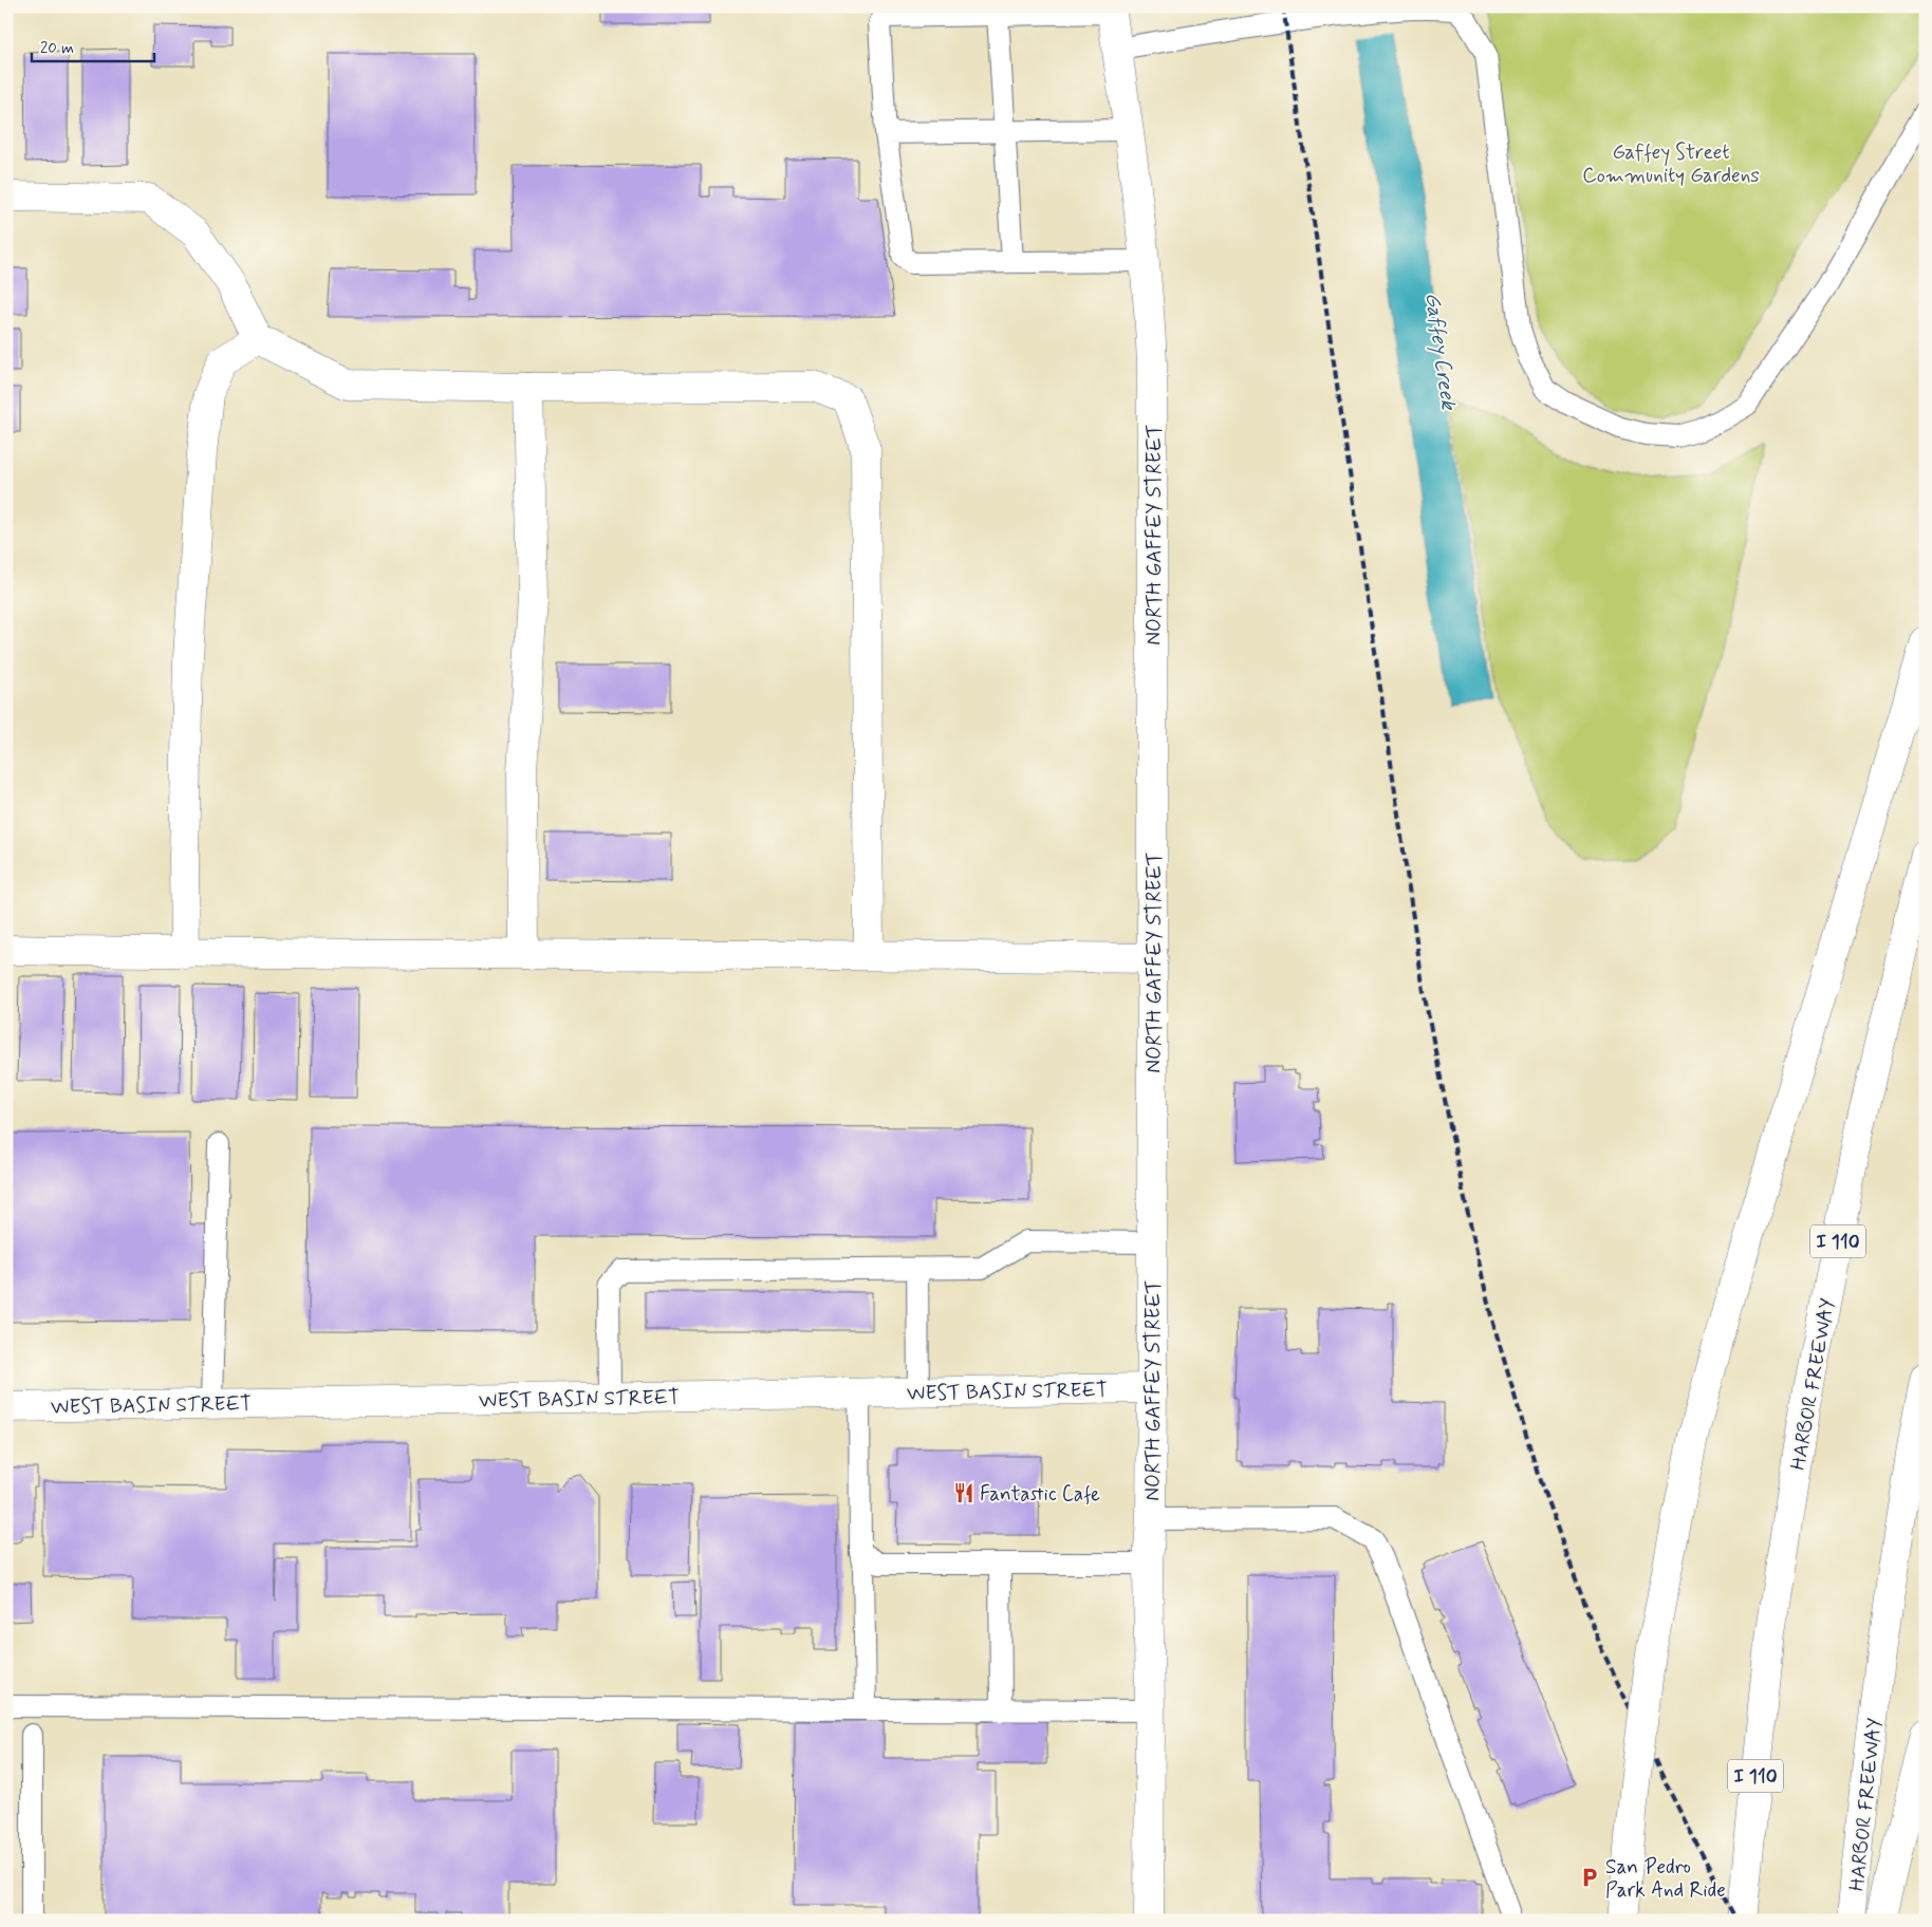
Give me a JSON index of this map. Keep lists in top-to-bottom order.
{
  "streets": {
    "main road": [
      "NORTH GAFFEY STREET",
      "I 110",
      "HARBOR FREEWAY",
      "WEST BASIN STREET"
    ]
  },
  "crossings": [
    ["NORTH GAFFEY STREET", "WEST BASIN STREET"]
  ],
  "water": ["Gaffey Creek"],
  "parks": ["Gaffey Street Community Gardens"],
  "places": {
    "restaurant": ["Fantastic Cafe"],
    "parking": ["San Pedro Park And Ride"]
  },
  "scale_bar": "20 m"
}
